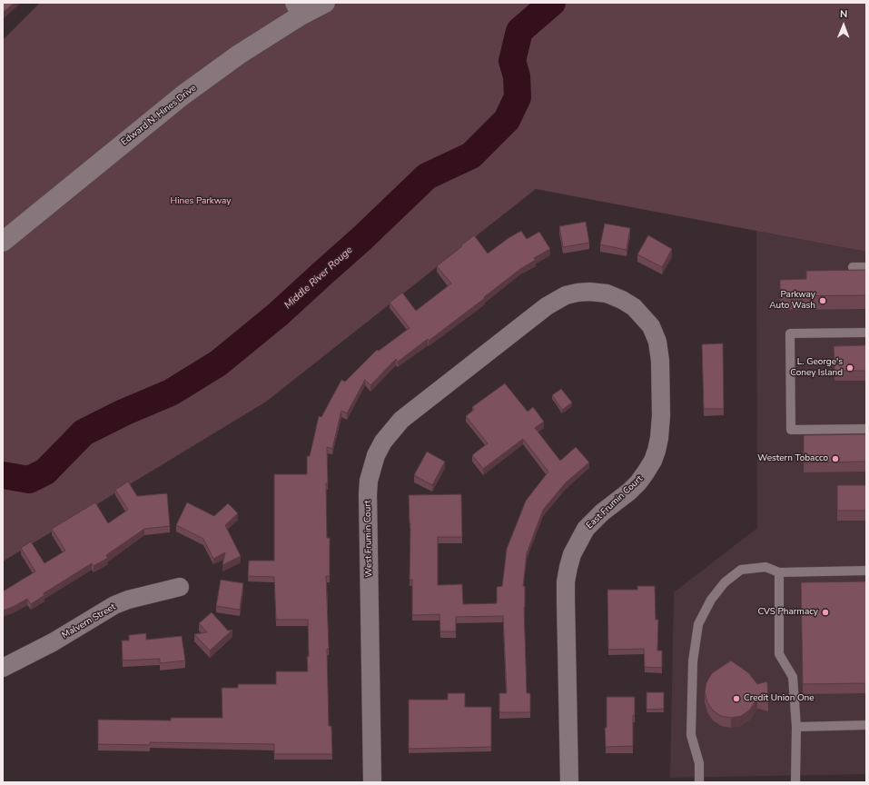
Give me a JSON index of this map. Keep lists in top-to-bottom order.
{
  "streets": {
    "street": [
      "Edward N. Hines Drive",
      "East Frumin Court",
      "West Frumin Court",
      "Malvern Street"
    ]
  },
  "crossings": [
    ["East Frumin Court", "West Frumin Court"]
  ],
  "water": ["Middle River Rouge"],
  "parks": ["Hines Parkway"],
  "places": [
    "Parkway Auto Wash",
    "L. George's Coney Island",
    "Western Tobacco",
    "CVS Pharmacy",
    "Credit Union One"
  ],
  "north": "top"
}
